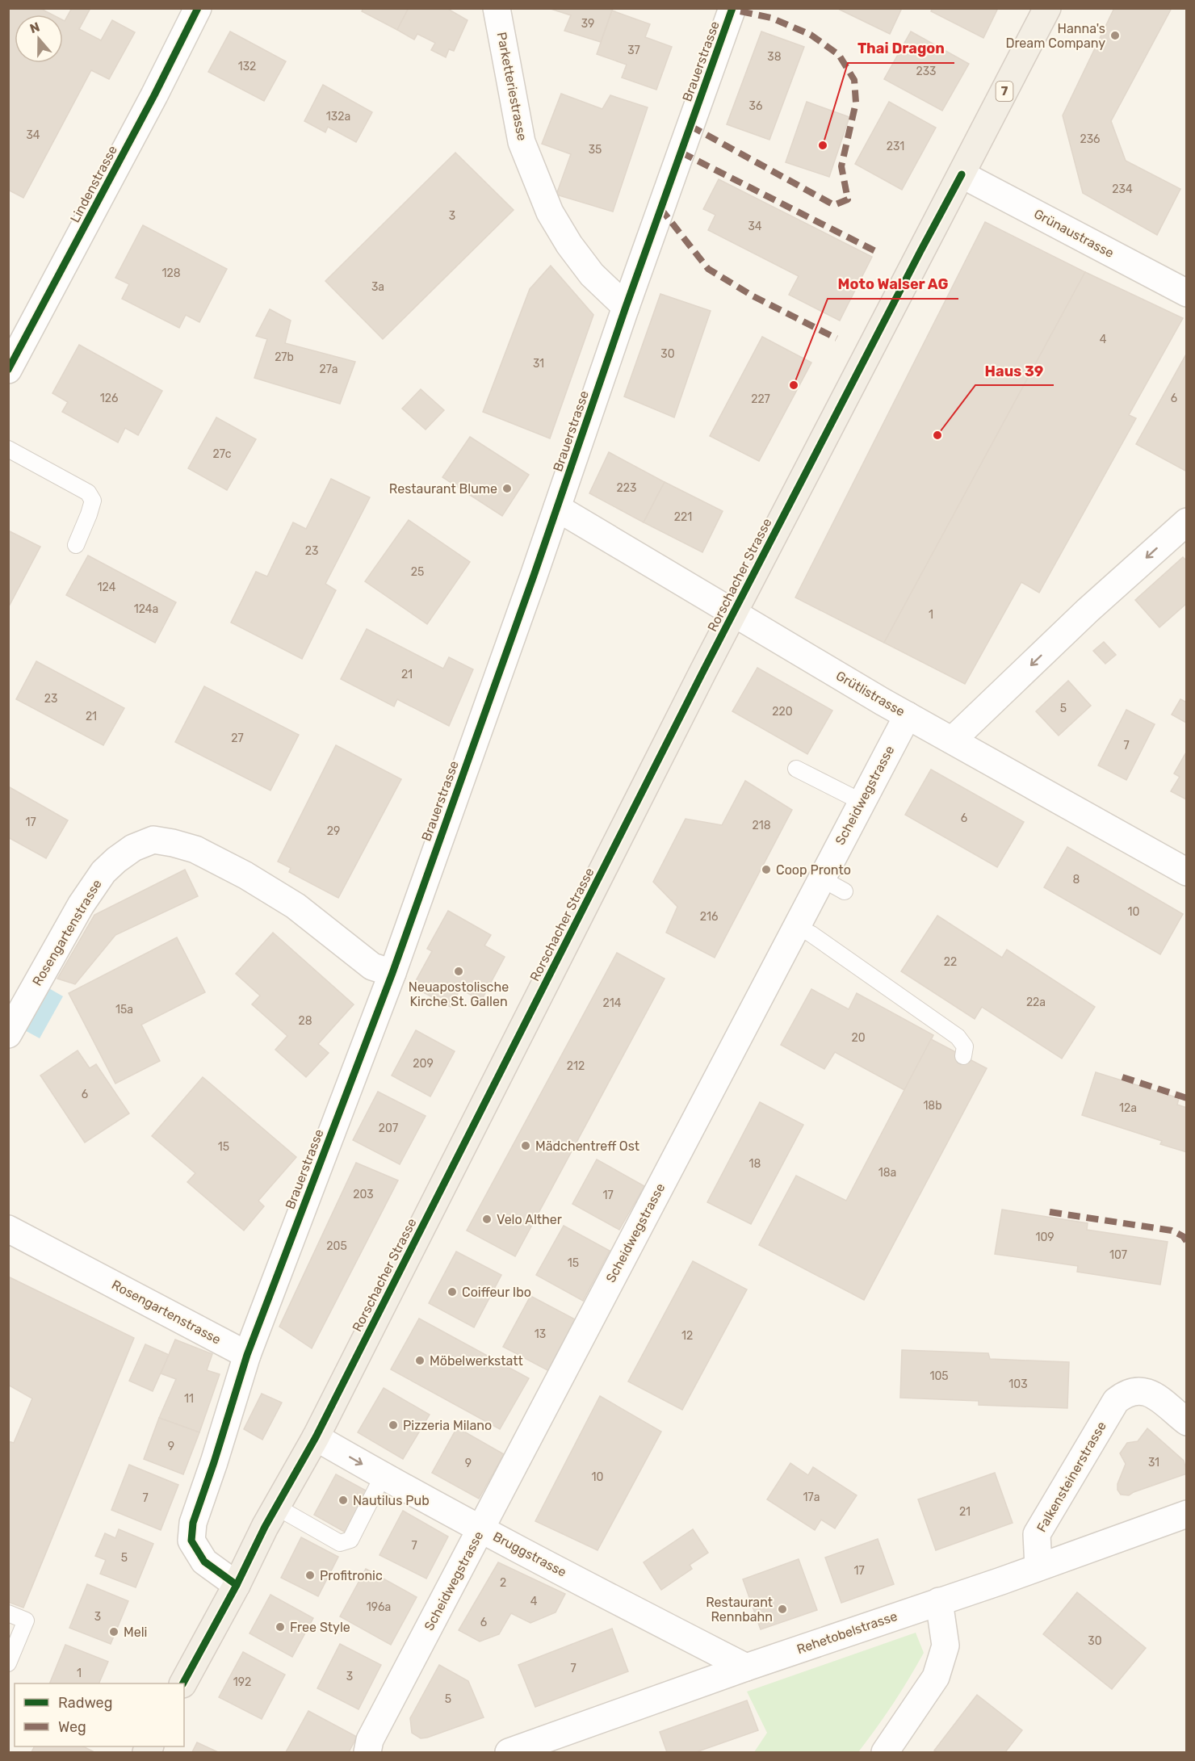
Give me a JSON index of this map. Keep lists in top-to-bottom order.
{
  "streets": {
    "main road": ["7", "Rorschacher Strasse"],
    "street": [
      "Brauerstrasse",
      "Parketteriestrasse",
      "Lindenstrasse",
      "Grünaustrasse",
      "Grütlistrasse",
      "Scheidwegstrasse",
      "Rosengartenstrasse",
      "Falkensteinerstrasse",
      "Bruggstrasse",
      "Rehetobelstrasse"
    ]
  },
  "crossings": [
    ["Brauerstrasse", "Parketteriestrasse"],
    ["Brauerstrasse", "Rorschacher Strasse"],
    ["Brauerstrasse", "Grütlistrasse"],
    ["Brauerstrasse", "Rosengartenstrasse"],
    ["Grünaustrasse", "Rorschacher Strasse"],
    ["Rorschacher Strasse", "Grütlistrasse"],
    ["Rorschacher Strasse", "Bruggstrasse"],
    ["Grütlistrasse", "Scheidwegstrasse"],
    ["Scheidwegstrasse", "Bruggstrasse"],
    ["Falkensteinerstrasse", "Rehetobelstrasse"],
    ["Bruggstrasse", "Rehetobelstrasse"]
  ],
  "places": [
    "Hanna's Dream Company",
    "Thai Dragon",
    "Moto Walser AG",
    "Haus 39",
    "Restaurant Blume",
    "Coop Pronto",
    "Neuapostolische Kirche St. Gallen",
    "Mädchentreff Ost",
    "Velo Alther",
    "Coiffeur Ibo",
    "Möbelwerkstatt",
    "Pizzeria Milano",
    "Nautilus Pub",
    "Profitronic",
    "Restaurant Rennbahn",
    "Free Style",
    "Meli"
  ],
  "house_numbers": [
    "39",
    "37",
    "38",
    "132",
    "233",
    "36",
    "132a",
    "34",
    "236",
    "231",
    "35",
    "234",
    "3",
    "34",
    "128",
    "3a",
    "4",
    "30",
    "27b",
    "31",
    "27a",
    "126",
    "6",
    "227",
    "27c",
    "223",
    "221",
    "23",
    "25",
    "124",
    "124a",
    "1",
    "21",
    "23",
    "5",
    "220",
    "21",
    "27",
    "7",
    "6",
    "17",
    "218",
    "29",
    "8",
    "10",
    "216",
    "22",
    "22a",
    "214",
    "15a",
    "28",
    "20",
    "209",
    "212",
    "6",
    "18b",
    "12a",
    "207",
    "15",
    "18",
    "18a",
    "203",
    "17",
    "109",
    "205",
    "107",
    "15",
    "13",
    "12",
    "105",
    "103",
    "11",
    "9",
    "31",
    "9",
    "10",
    "17a",
    "7",
    "21",
    "7",
    "5",
    "17",
    "2",
    "4",
    "196a",
    "3",
    "6",
    "30",
    "7",
    "1",
    "3",
    "192",
    "5"
  ],
  "legend": ["Radweg", "Weg"],
  "north": "top"
}
